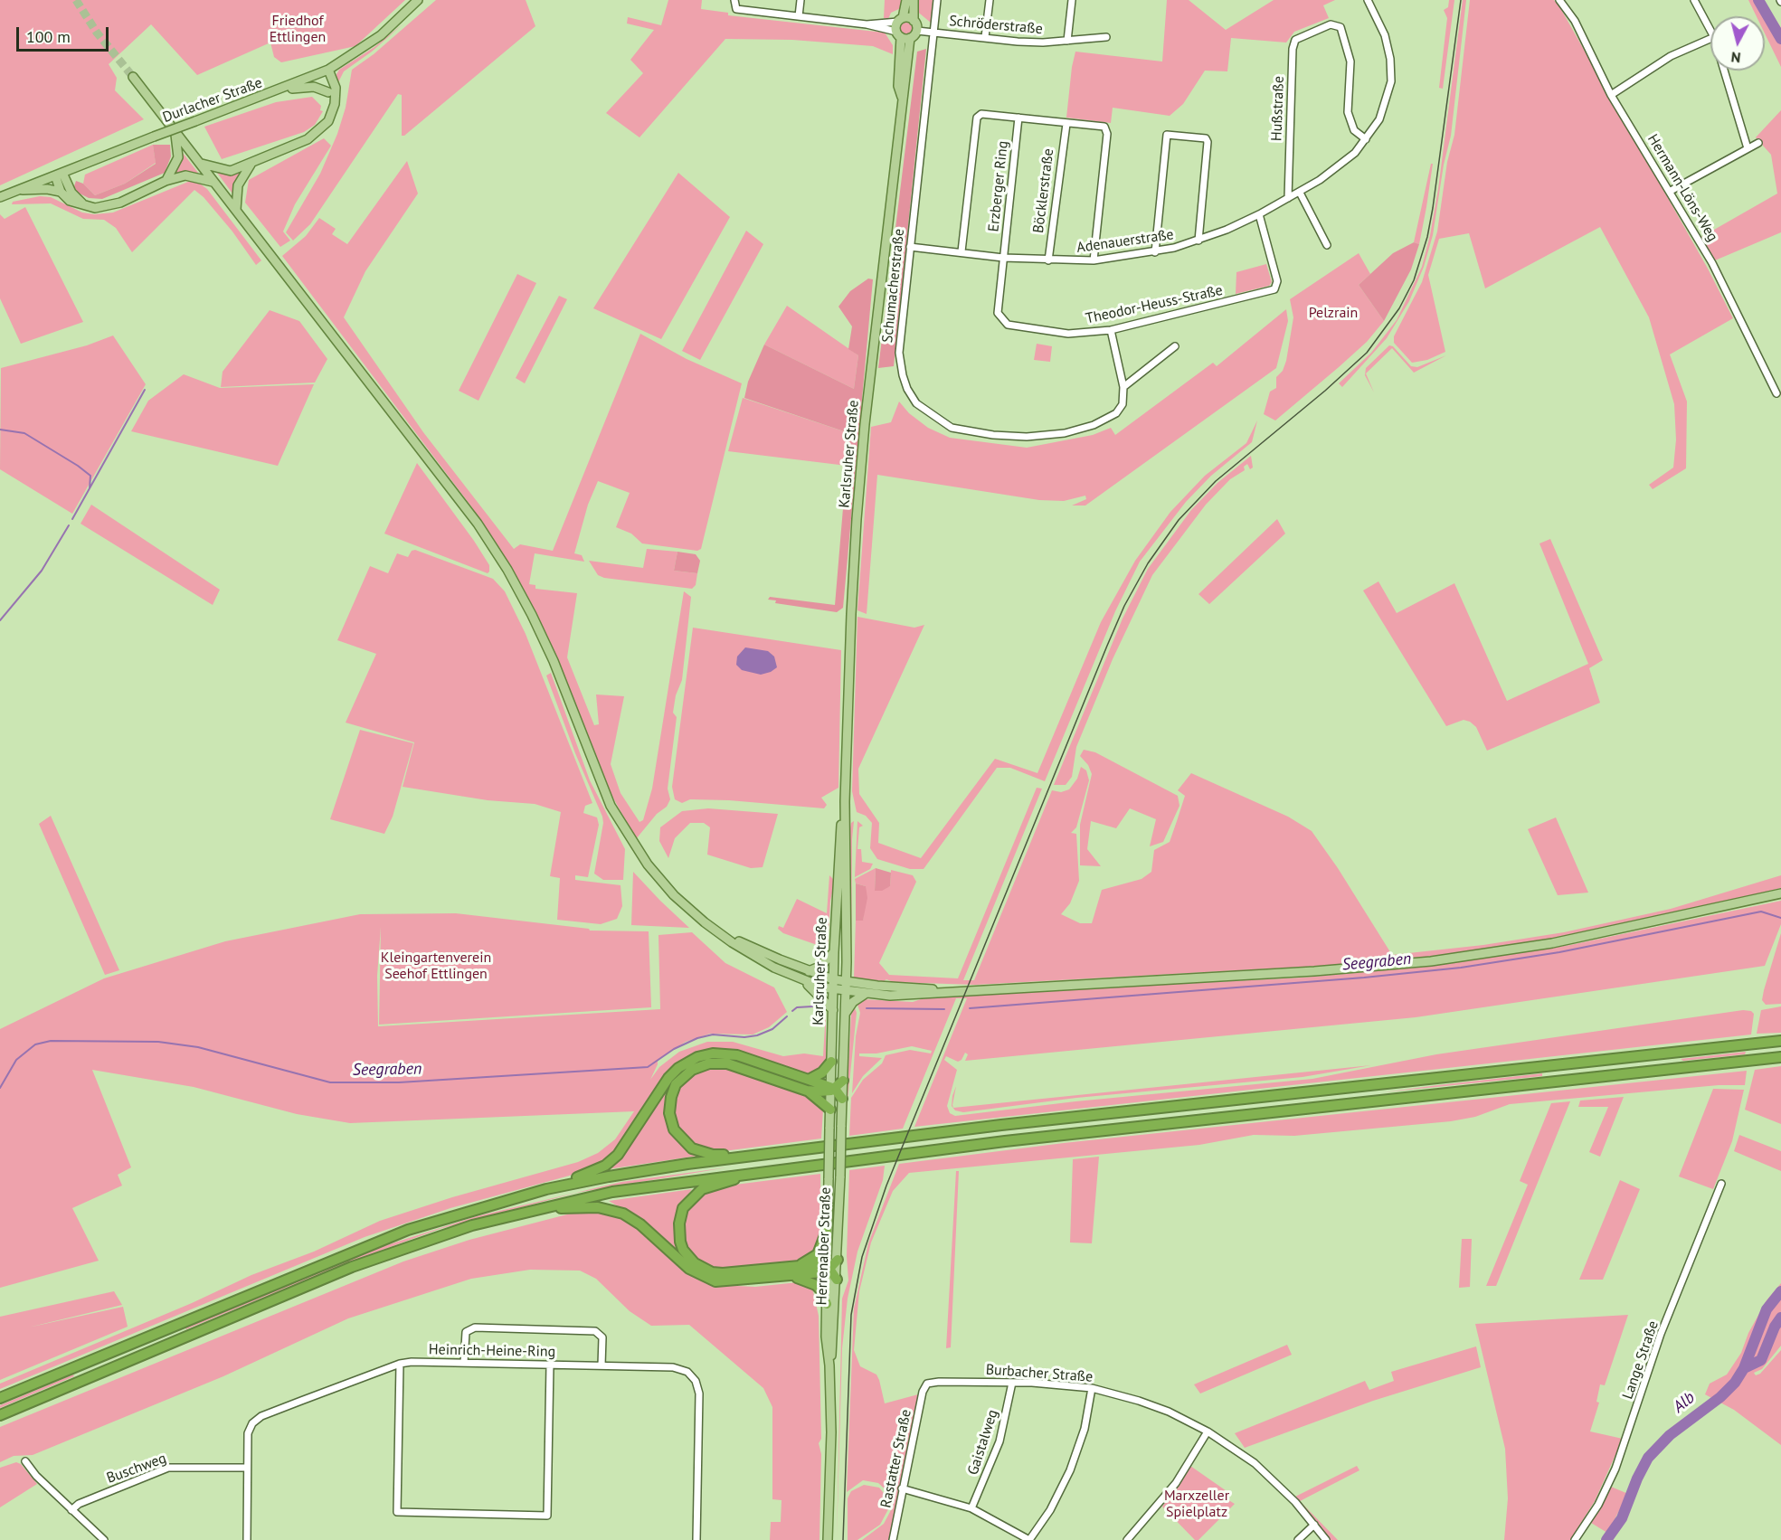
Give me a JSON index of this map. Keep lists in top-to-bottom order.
{
  "streets": {
    "main road": ["Durlacher Straße", "Karlsruher Straße", "Herrenalber Straße"],
    "street": [
      "Schröderstraße",
      "Hußstraße",
      "Erzberger Ring",
      "Hermann-Löns-Weg",
      "Böcklerstraße",
      "Adenauerstraße",
      "Schumacherstraße",
      "Theodor-Heuss-Straße",
      "Heinrich-Heine-Ring",
      "Lange Straße",
      "Burbacher Straße",
      "Gaistalweg",
      "Rastatter Straße",
      "Buschweg"
    ]
  },
  "crossings": [
    ["Schröderstraße", "Schumacherstraße"],
    ["Hußstraße", "Adenauerstraße"],
    ["Erzberger Ring", "Adenauerstraße"],
    ["Erzberger Ring", "Theodor-Heuss-Straße"],
    ["Böcklerstraße", "Adenauerstraße"],
    ["Adenauerstraße", "Schumacherstraße"],
    ["Adenauerstraße", "Theodor-Heuss-Straße"],
    ["Schumacherstraße", "Theodor-Heuss-Straße"],
    ["Karlsruher Straße", "Herrenalber Straße"],
    ["Heinrich-Heine-Ring", "Buschweg"],
    ["Burbacher Straße", "Gaistalweg"],
    ["Burbacher Straße", "Rastatter Straße"]
  ],
  "water": ["Seegraben", "Alb"],
  "parks": [
    "Friedhof Ettlingen",
    "Pelzrain",
    "Kleingartenverein Seehof Ettlingen",
    "Marxzeller Spielplatz"
  ],
  "scale_bar": "100 m",
  "north": "bottom"
}
